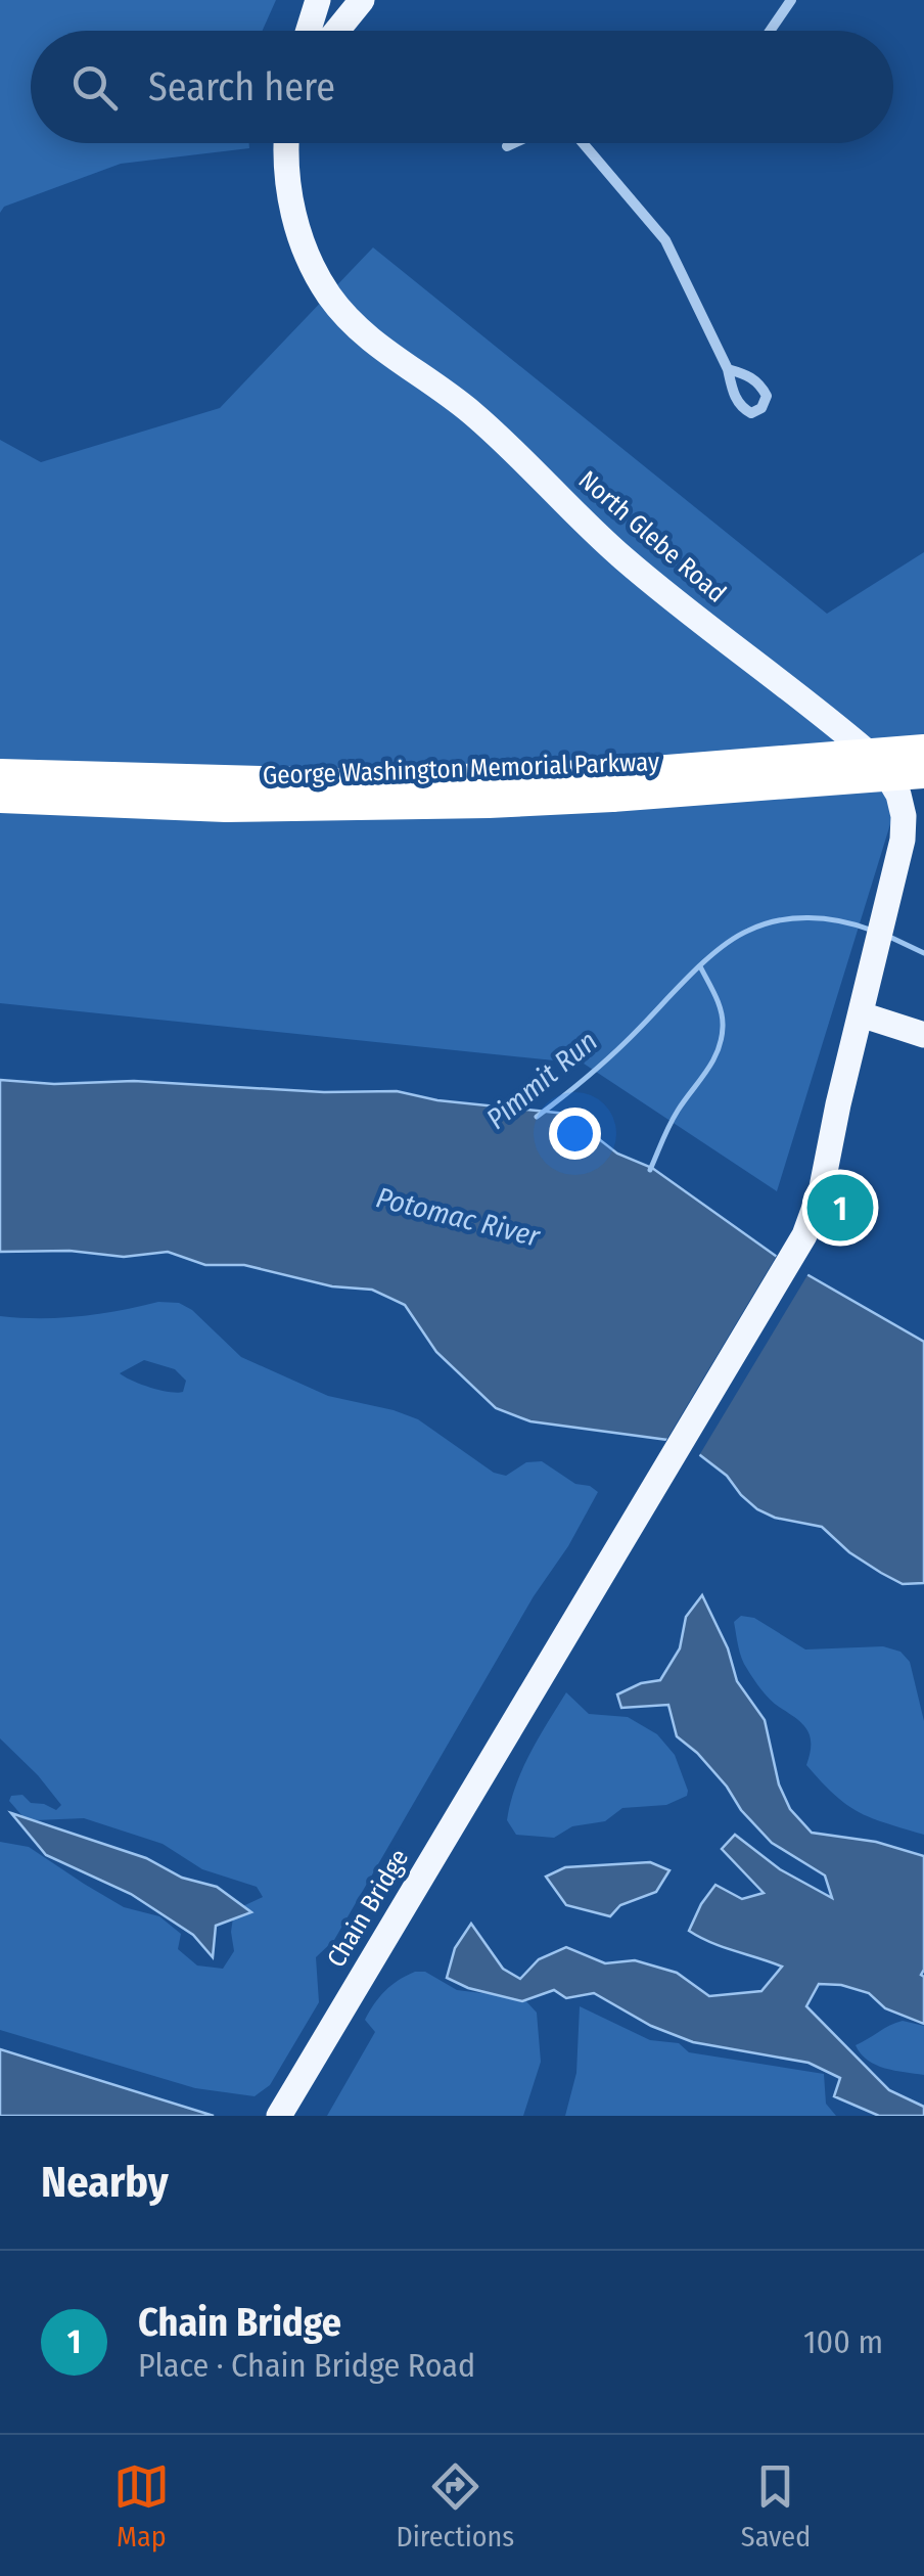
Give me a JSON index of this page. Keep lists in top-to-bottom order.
{
  "streets": {
    "highway": ["George Washington Memorial Parkway"],
    "main road": ["North Glebe Road", "Chain Bridge"]
  },
  "crossings": [
    ["North Glebe Road", "George Washington Memorial Parkway"]
  ],
  "water": ["Pimmit Run", "Potomac River"],
  "page": {
    "search": "Search here",
    "pins": "1",
    "heading": "Nearby",
    "list": [
      {
        "mark": "1",
        "name": "Chain Bridge",
        "note": "Place · Chain Bridge Road",
        "value": "100 m"
      }
    ],
    "nav": ["Map", "Directions", "Saved"]
  }
}
